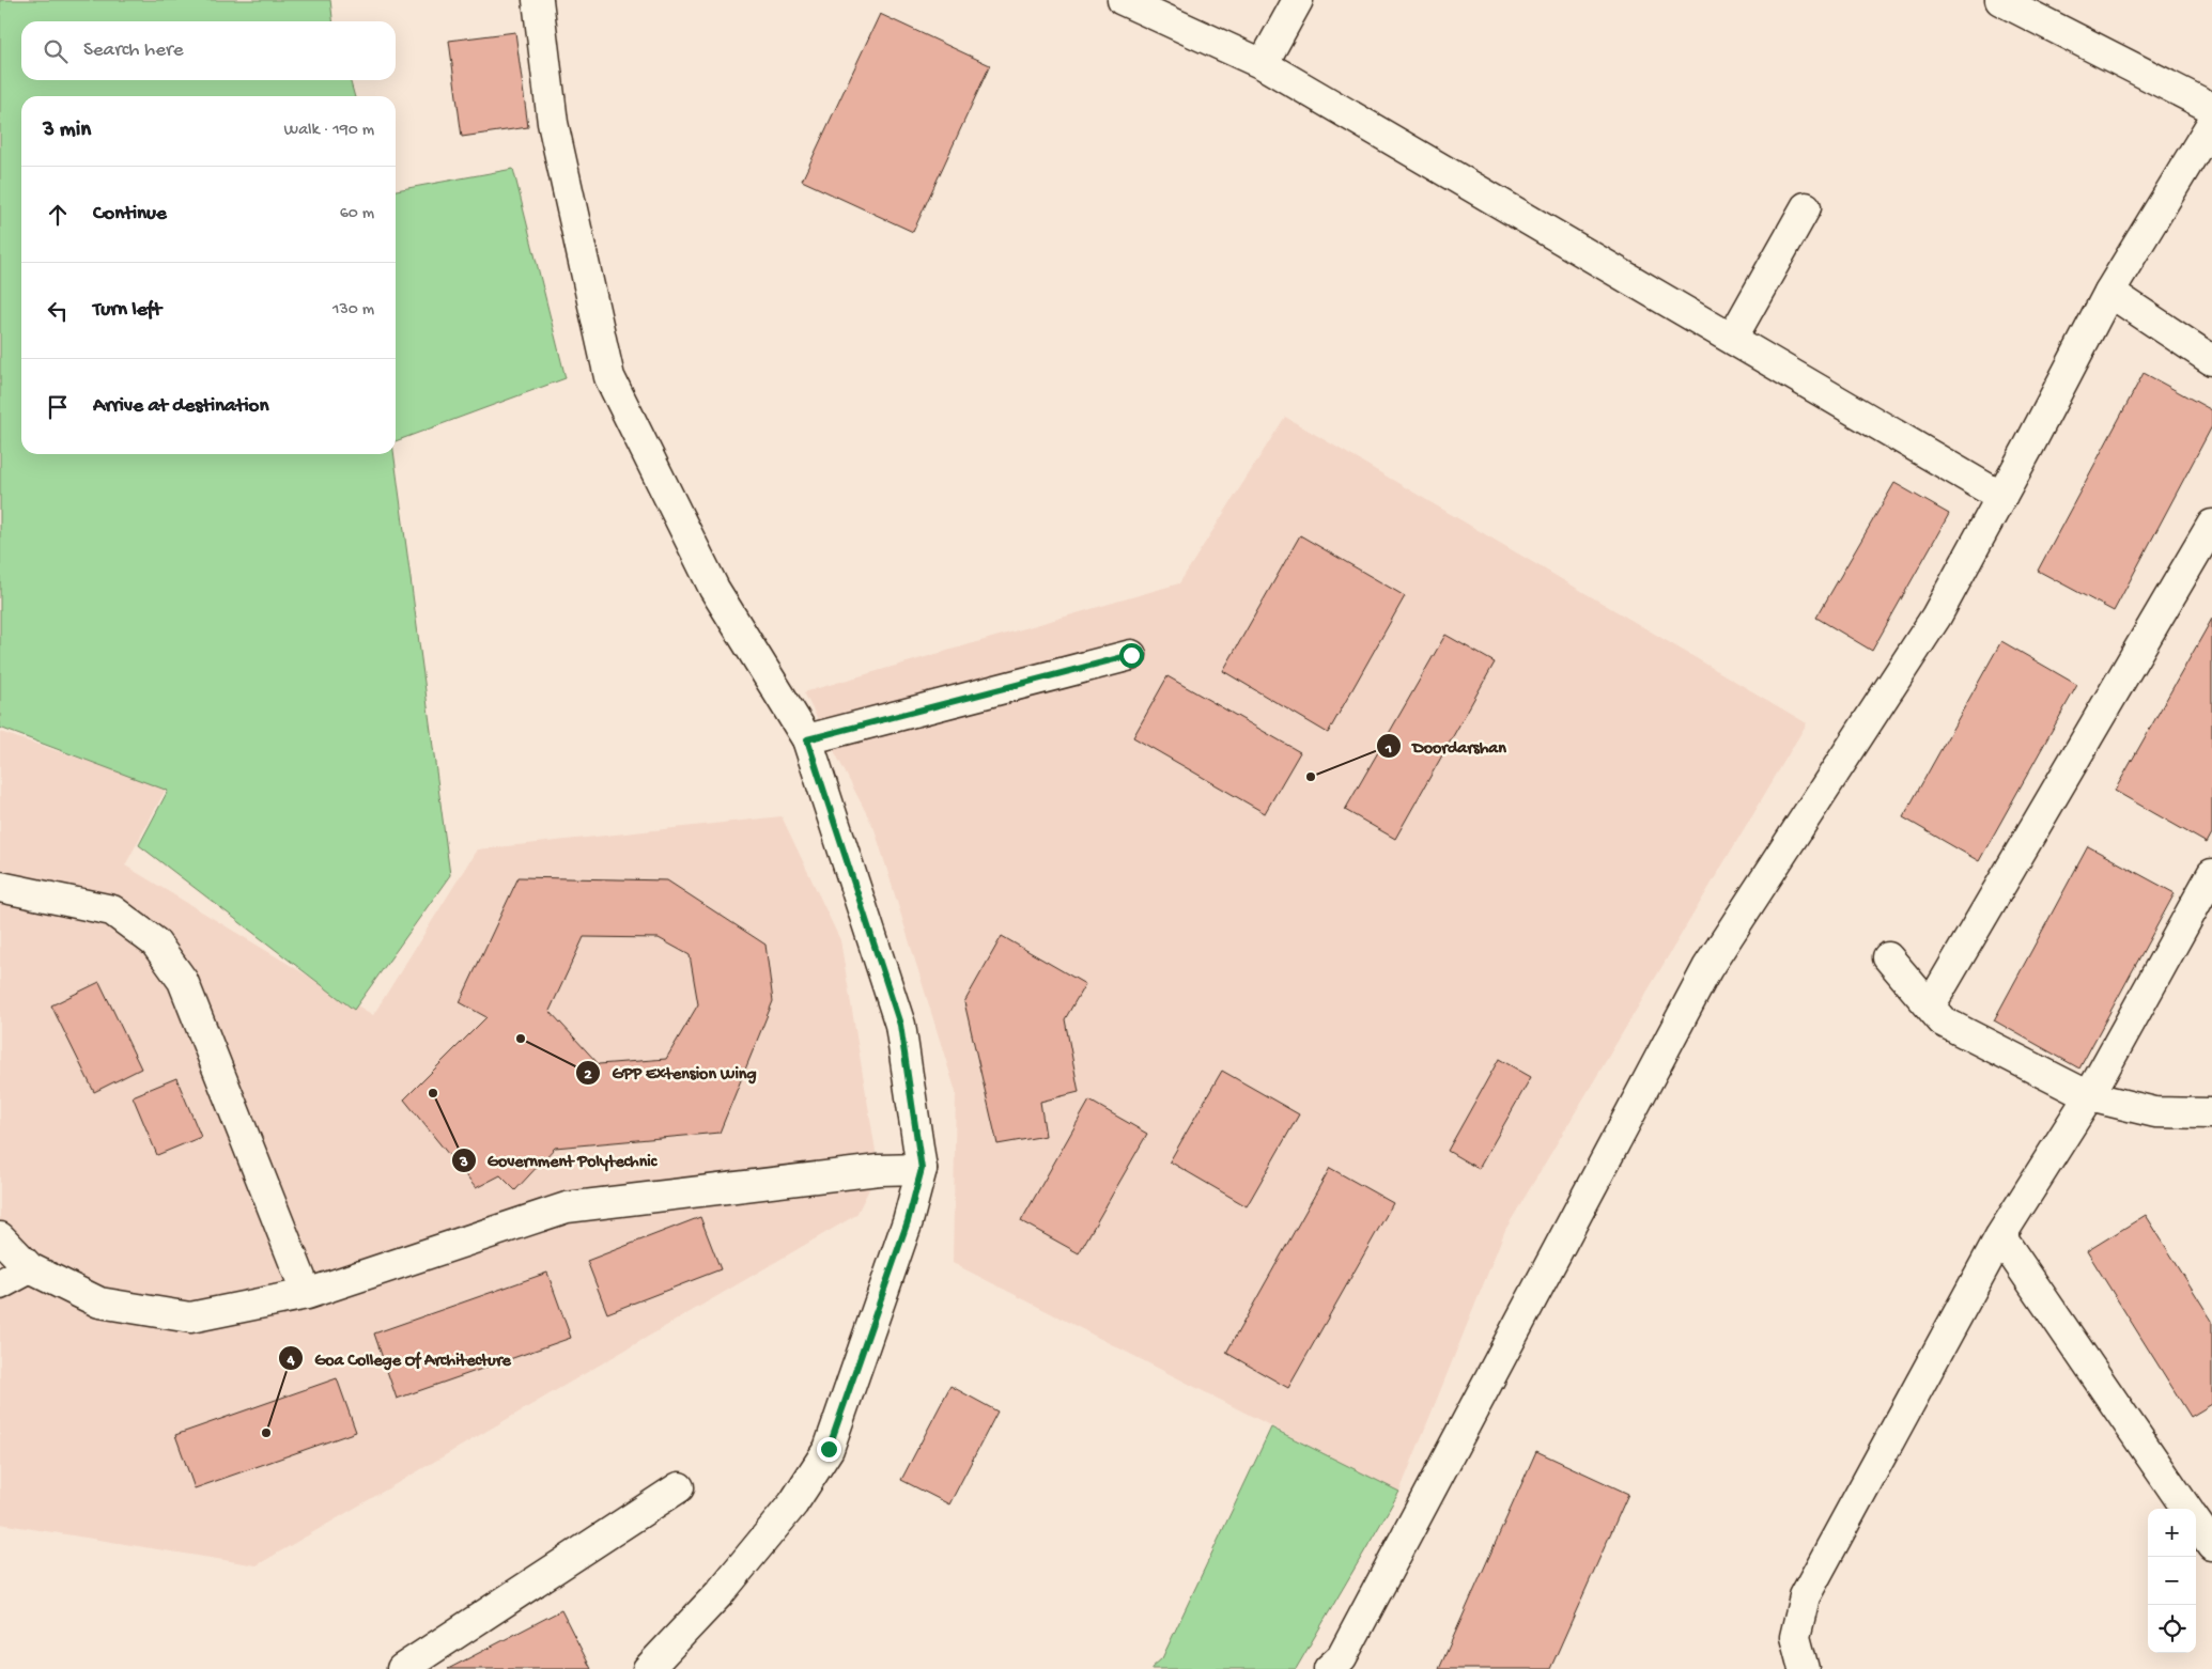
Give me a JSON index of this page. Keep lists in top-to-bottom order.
{
  "places": [
    "Doordarshan",
    "GPP Extension Wing",
    "Government Polytechnic",
    "Goa College Of Architecture"
  ],
  "page": {
    "search": "Search here",
    "heading": ["3 min", "Walk · 190 m"],
    "list": [
      ["Continue", "60 m"],
      ["Turn left", "130 m"],
      "Arrive at destination"
    ],
    "map_buttons": ["+", "−"]
  }
}
